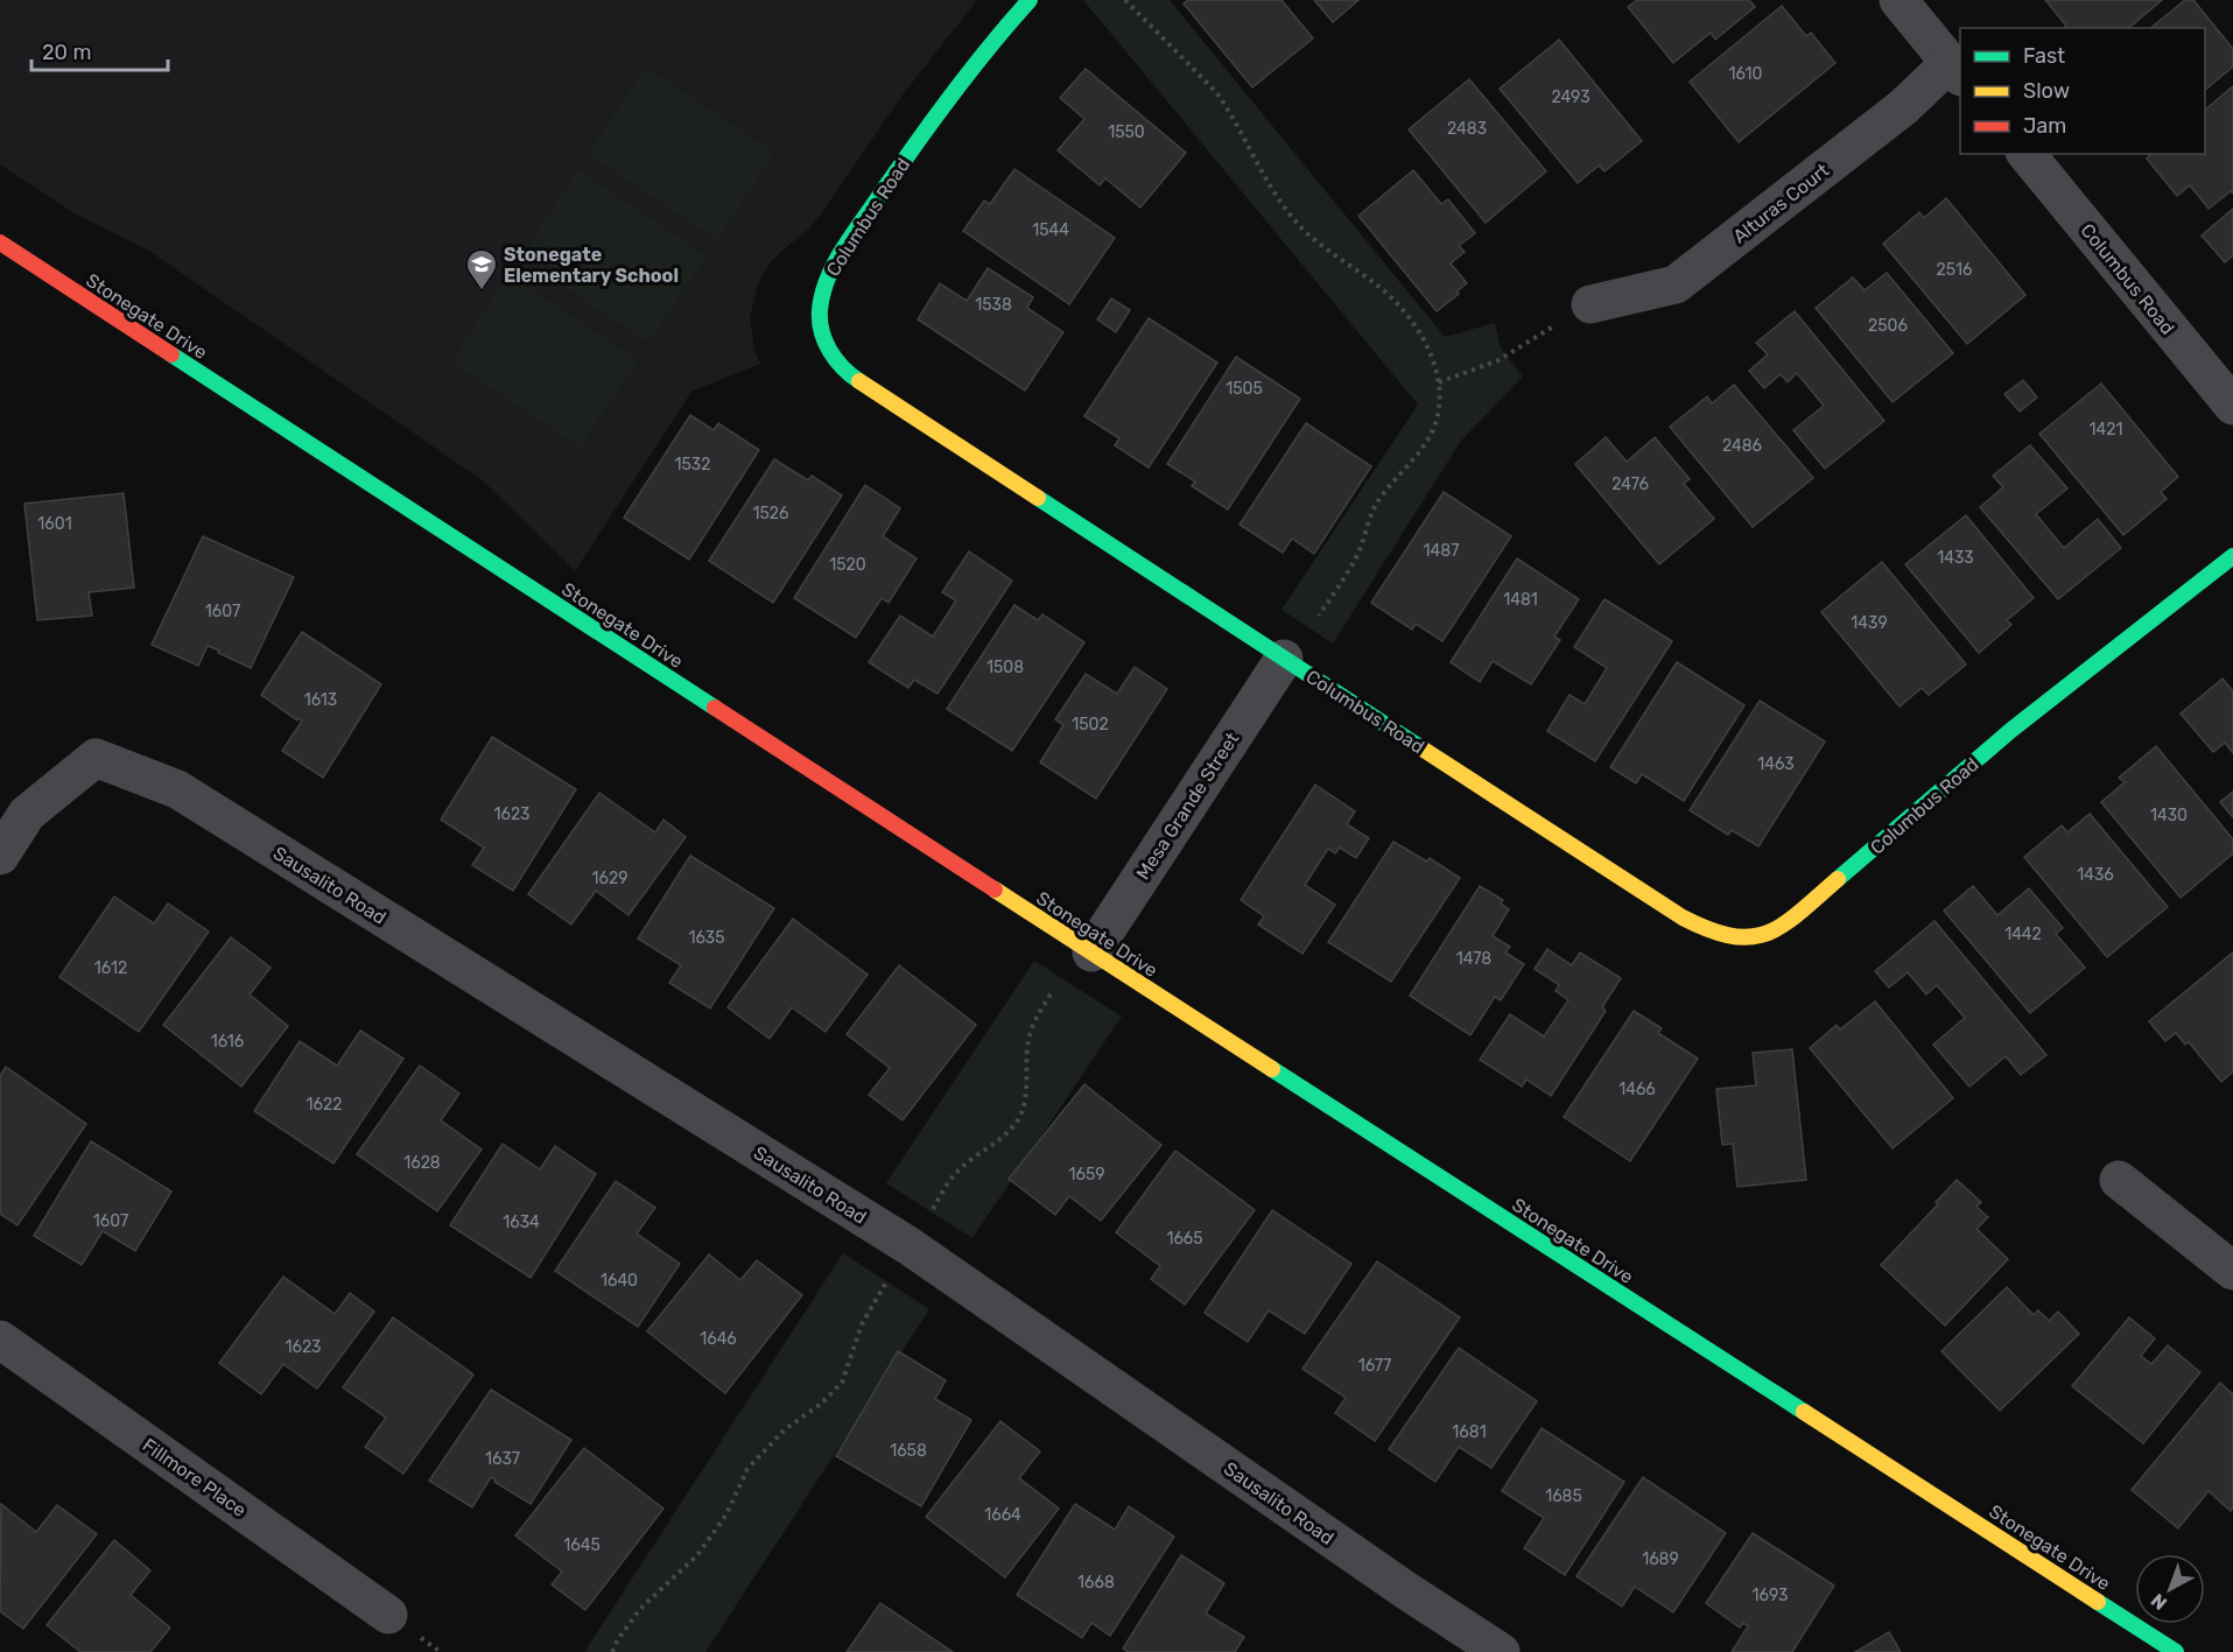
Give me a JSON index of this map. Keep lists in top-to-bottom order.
{
  "streets": {
    "street": [
      "Alturas Court",
      "Columbus Road",
      "Stonegate Drive",
      "Mesa Grande Street",
      "Sausalito Road",
      "Fillmore Place"
    ]
  },
  "crossings": [
    ["Columbus Road", "Mesa Grande Street"],
    ["Stonegate Drive", "Mesa Grande Street"]
  ],
  "places": {
    "school or university": ["Stonegate Elementary School"]
  },
  "house_numbers": [
    "1610",
    "2493",
    "2483",
    "1550",
    "1544",
    "2516",
    "1538",
    "2506",
    "1505",
    "1421",
    "2486",
    "1532",
    "2476",
    "1526",
    "1601",
    "1487",
    "1433",
    "1520",
    "1481",
    "1607",
    "1439",
    "1508",
    "1613",
    "1502",
    "1463",
    "1623",
    "1430",
    "1436",
    "1629",
    "1442",
    "1635",
    "1478",
    "1612",
    "1616",
    "1466",
    "1622",
    "1628",
    "1659",
    "1607",
    "1634",
    "1665",
    "1640",
    "1646",
    "1623",
    "1677",
    "1681",
    "1658",
    "1637",
    "1685",
    "1664",
    "1645",
    "1689",
    "1668",
    "1693"
  ],
  "legend": ["Fast", "Slow", "Jam"],
  "scale_bar": "20 m",
  "north": "bottom left"
}
